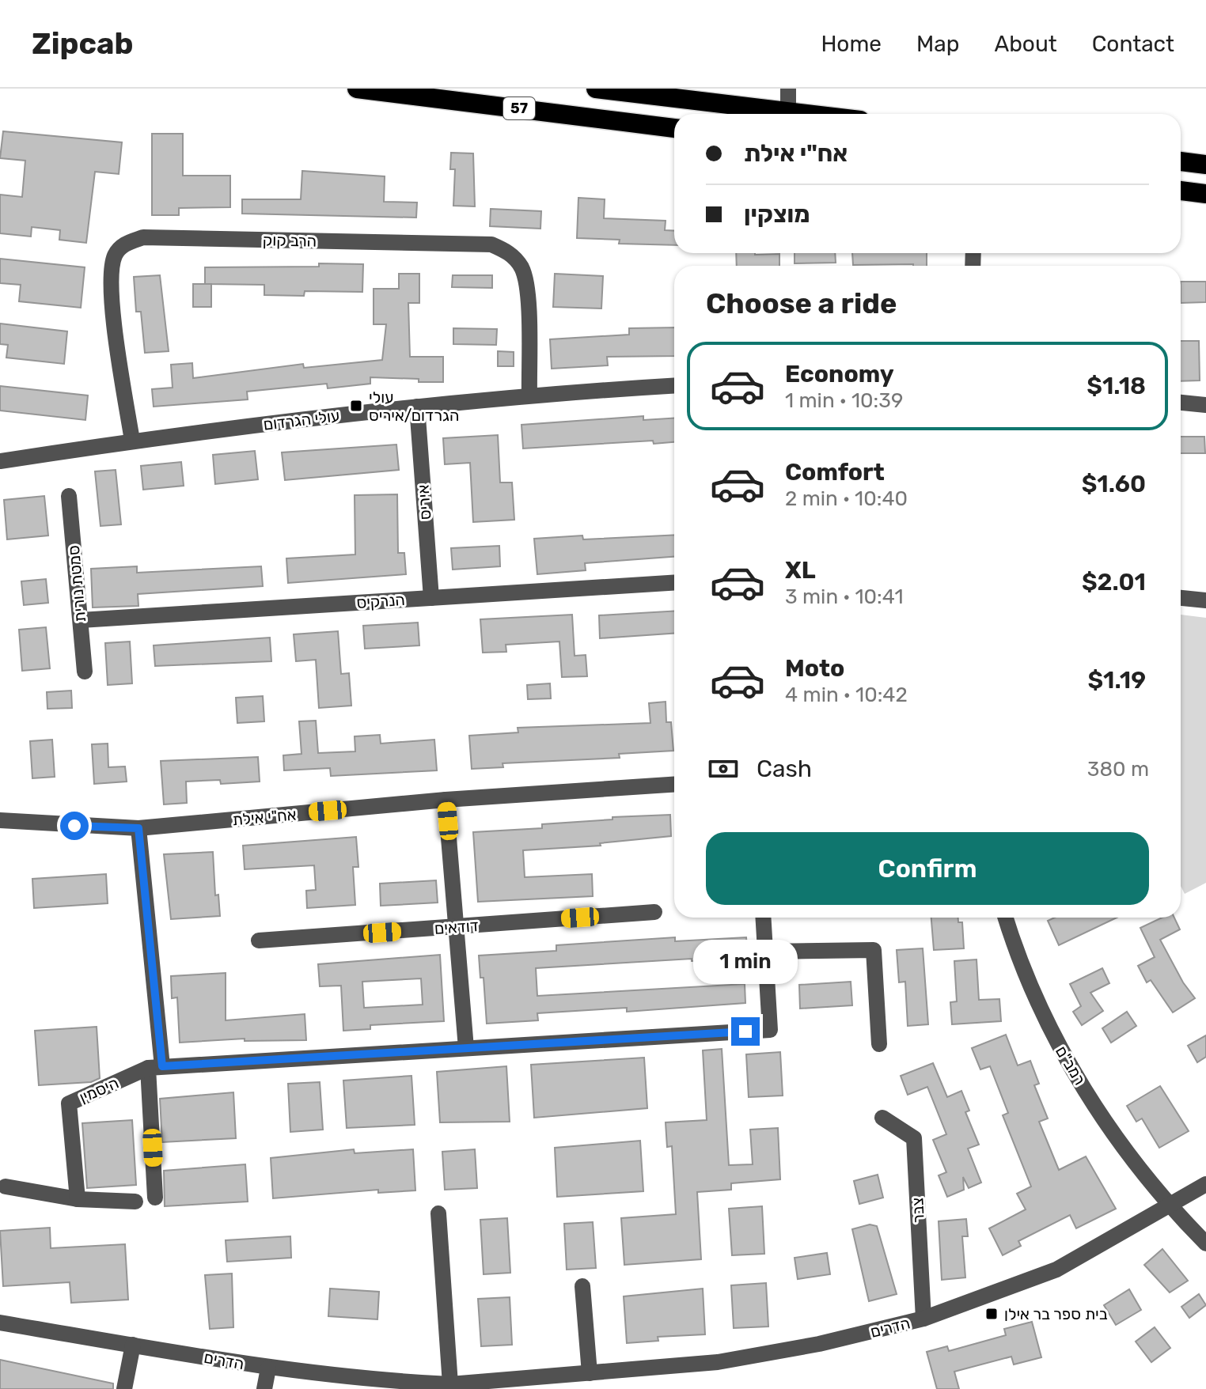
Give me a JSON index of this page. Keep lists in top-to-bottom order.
{
  "streets": {
    "highway": ["57"],
    "street": [
      "הרב קוק",
      "עולי הגרדום",
      "איריס",
      "סמטת נורית",
      "הנרקיס",
      "אח\"י אילת",
      "דודאים",
      "רמב\"ם",
      "היסמין",
      "צבר",
      "הדרים"
    ]
  },
  "crossings": [
    ["הרב קוק", "עולי הגרדום"],
    ["עולי הגרדום", "איריס"],
    ["איריס", "הנרקיס"],
    ["סמטת נורית", "הנרקיס"],
    ["רמב\"ם", "הדרים"],
    ["צבר", "הדרים"]
  ],
  "places": {
    "transit": ["עולי הגרדום/איריס", "בית ספר בר אילן"]
  },
  "page": {
    "header": "Zipcab",
    "nav": [
      "Home",
      "Map",
      "About",
      "Contact"
    ],
    "banner": ["אח\"י אילת", "מוצקין"],
    "heading": "Choose a ride",
    "list": [
      {
        "name": "Economy",
        "note": "1 min · 10:39",
        "value": "$1.18"
      },
      {
        "name": "Comfort",
        "note": "2 min · 10:40",
        "value": "$1.60"
      },
      {
        "name": "XL",
        "note": "3 min · 10:41",
        "value": "$2.01"
      },
      {
        "name": "Moto",
        "note": "4 min · 10:42",
        "value": "$1.19"
      }
    ],
    "pay": ["Cash", "380 m"],
    "buttons": "Confirm",
    "bubble": "1 min"
  }
}
